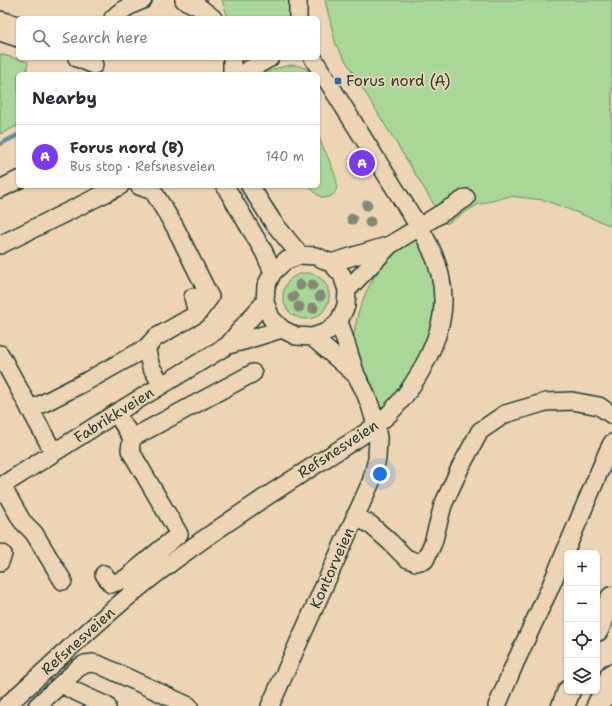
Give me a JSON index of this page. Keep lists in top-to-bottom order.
{
  "streets": {
    "street": ["Fabrikkveien", "Refsnesveien", "Kontorveien"]
  },
  "crossings": [
    ["Refsnesveien", "Kontorveien"]
  ],
  "places": {
    "transit": ["Forus nord (A)"]
  },
  "page": {
    "search": "Search here",
    "heading": "Nearby",
    "list": [
      {
        "mark": "A",
        "name": "Forus nord (B)",
        "note": "Bus stop · Refsnesveien",
        "value": "140 m"
      }
    ],
    "pins": "A",
    "map_buttons": ["+", "−"]
  }
}
